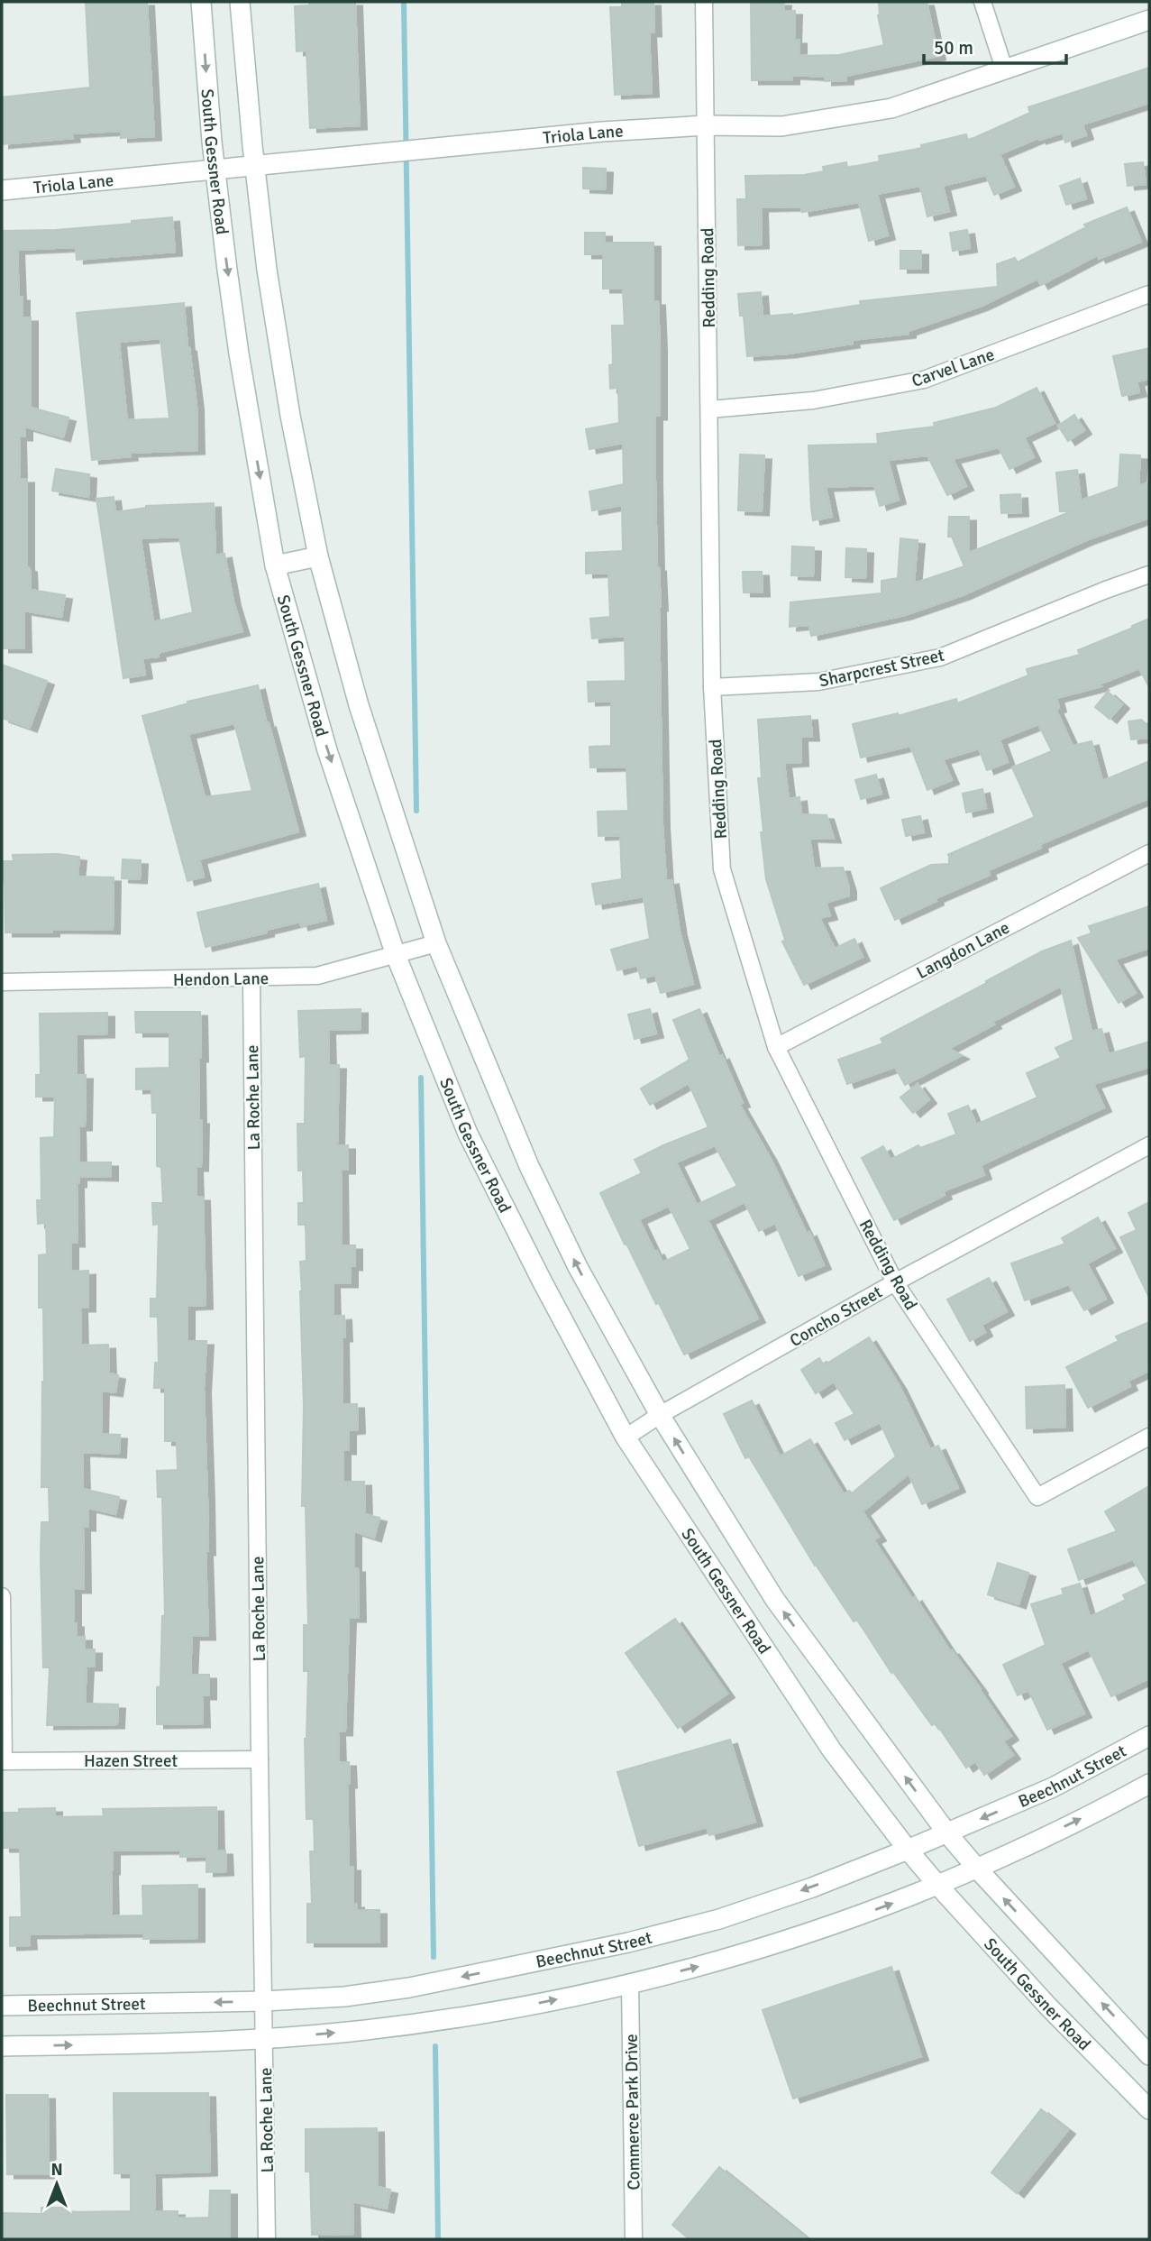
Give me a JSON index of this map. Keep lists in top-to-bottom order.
{
  "streets": {
    "main road": ["Triola Lane", "South Gessner Road", "Beechnut Street"],
    "street": [
      "Redding Road",
      "Carvel Lane",
      "Sharpcrest Street",
      "Langdon Lane",
      "Hendon Lane",
      "La Roche Lane",
      "Concho Street",
      "Hazen Street",
      "Commerce Park Drive"
    ]
  },
  "crossings": [
    ["Triola Lane", "South Gessner Road"],
    ["Triola Lane", "Redding Road"],
    ["South Gessner Road", "Hendon Lane"],
    ["South Gessner Road", "Concho Street"],
    ["South Gessner Road", "Beechnut Street"],
    ["Redding Road", "Carvel Lane"],
    ["Redding Road", "Sharpcrest Street"],
    ["Redding Road", "Langdon Lane"],
    ["Redding Road", "Concho Street"],
    ["Hendon Lane", "La Roche Lane"],
    ["La Roche Lane", "Hazen Street"],
    ["La Roche Lane", "Beechnut Street"]
  ],
  "scale_bar": "50 m",
  "north": "top"
}
